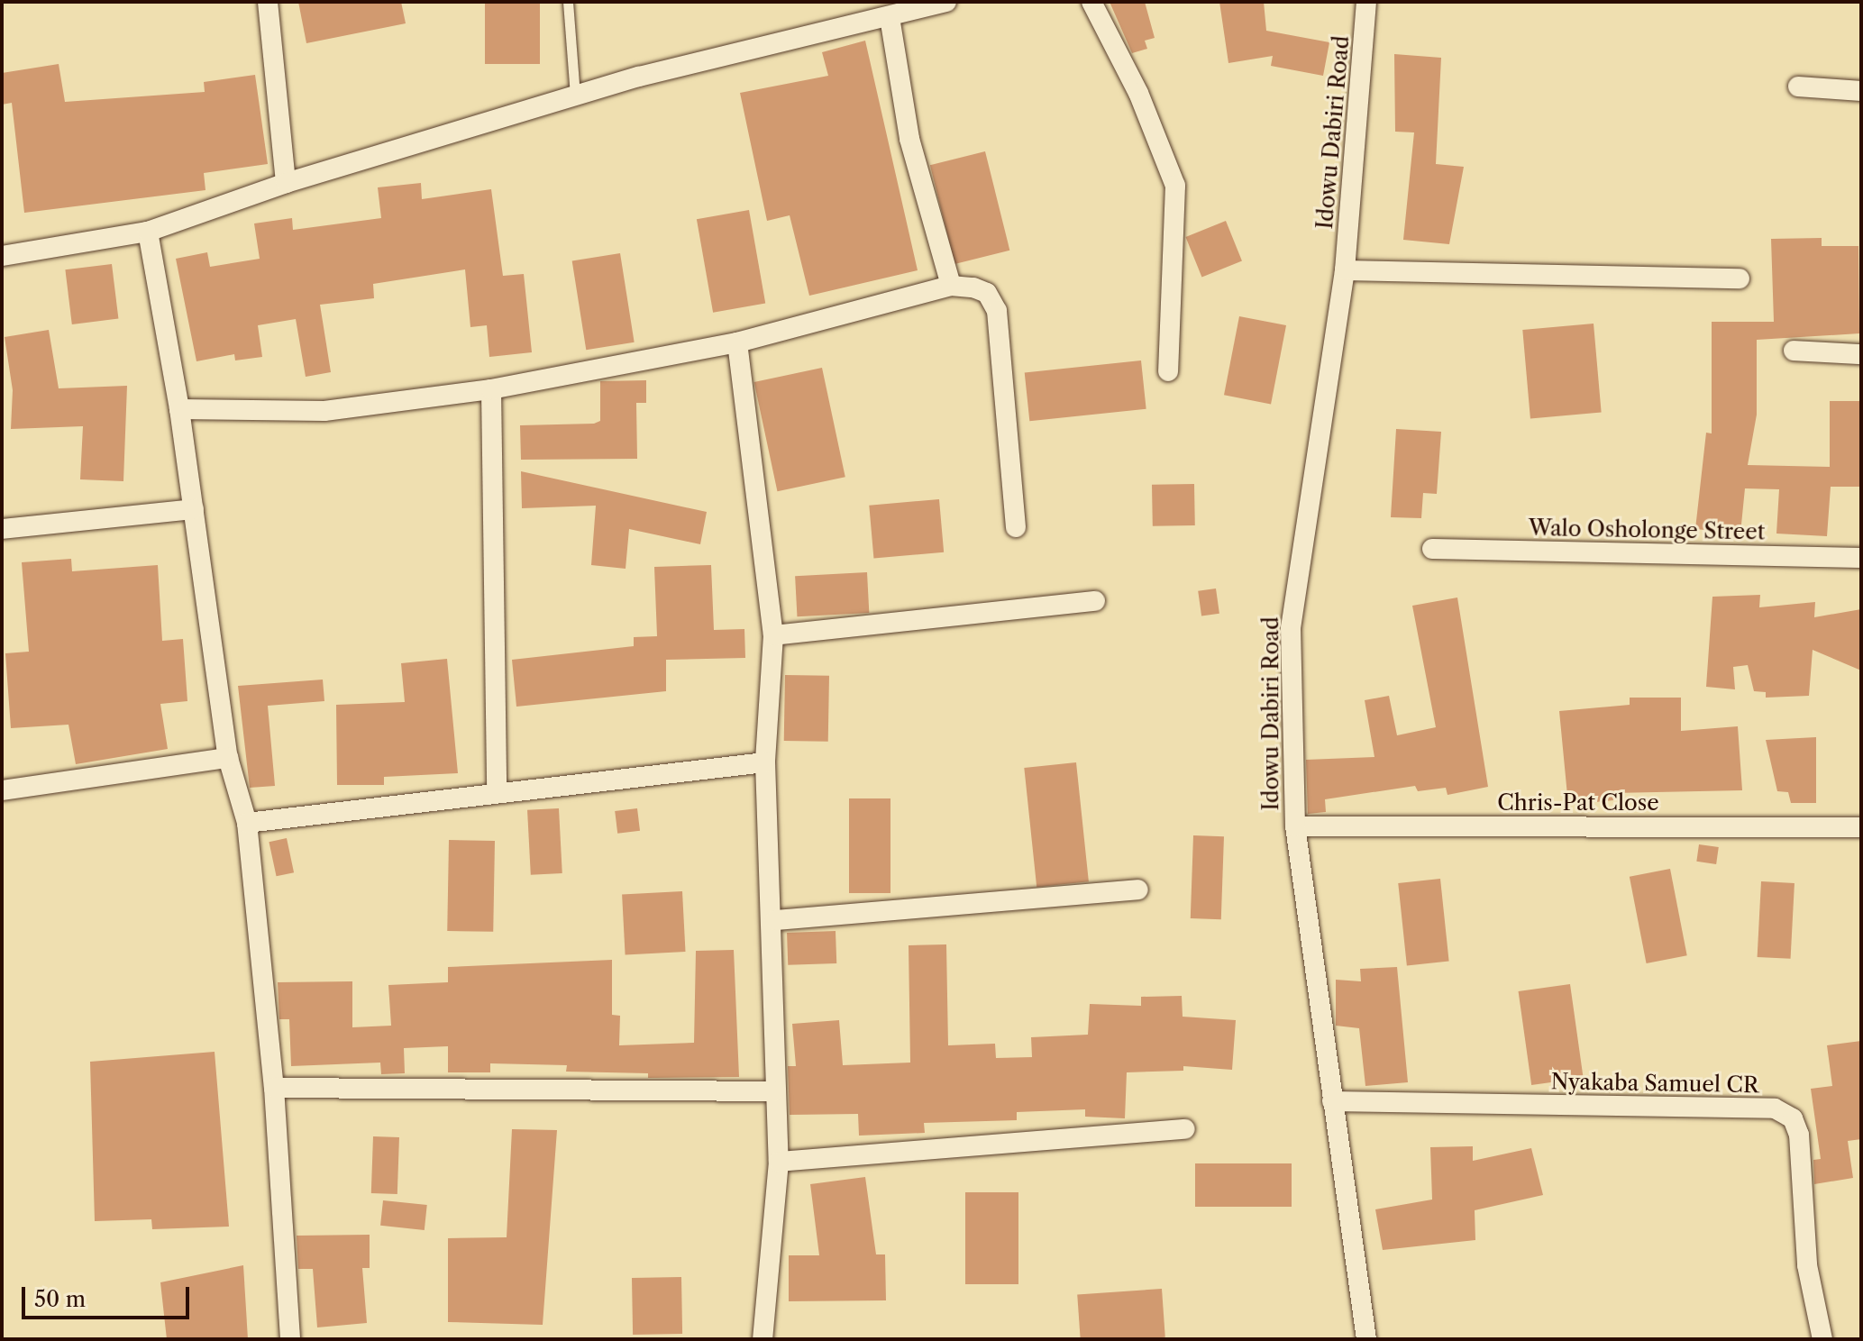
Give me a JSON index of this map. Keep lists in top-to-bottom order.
{
  "streets": {
    "street": [
      "Idowu Dabiri Road",
      "Walo Osholonge Street",
      "Chris-Pat Close",
      "Nyakaba Samuel CR"
    ]
  },
  "crossings": [
    ["Idowu Dabiri Road", "Chris-Pat Close"],
    ["Idowu Dabiri Road", "Nyakaba Samuel CR"]
  ],
  "scale_bar": "50 m"
}
